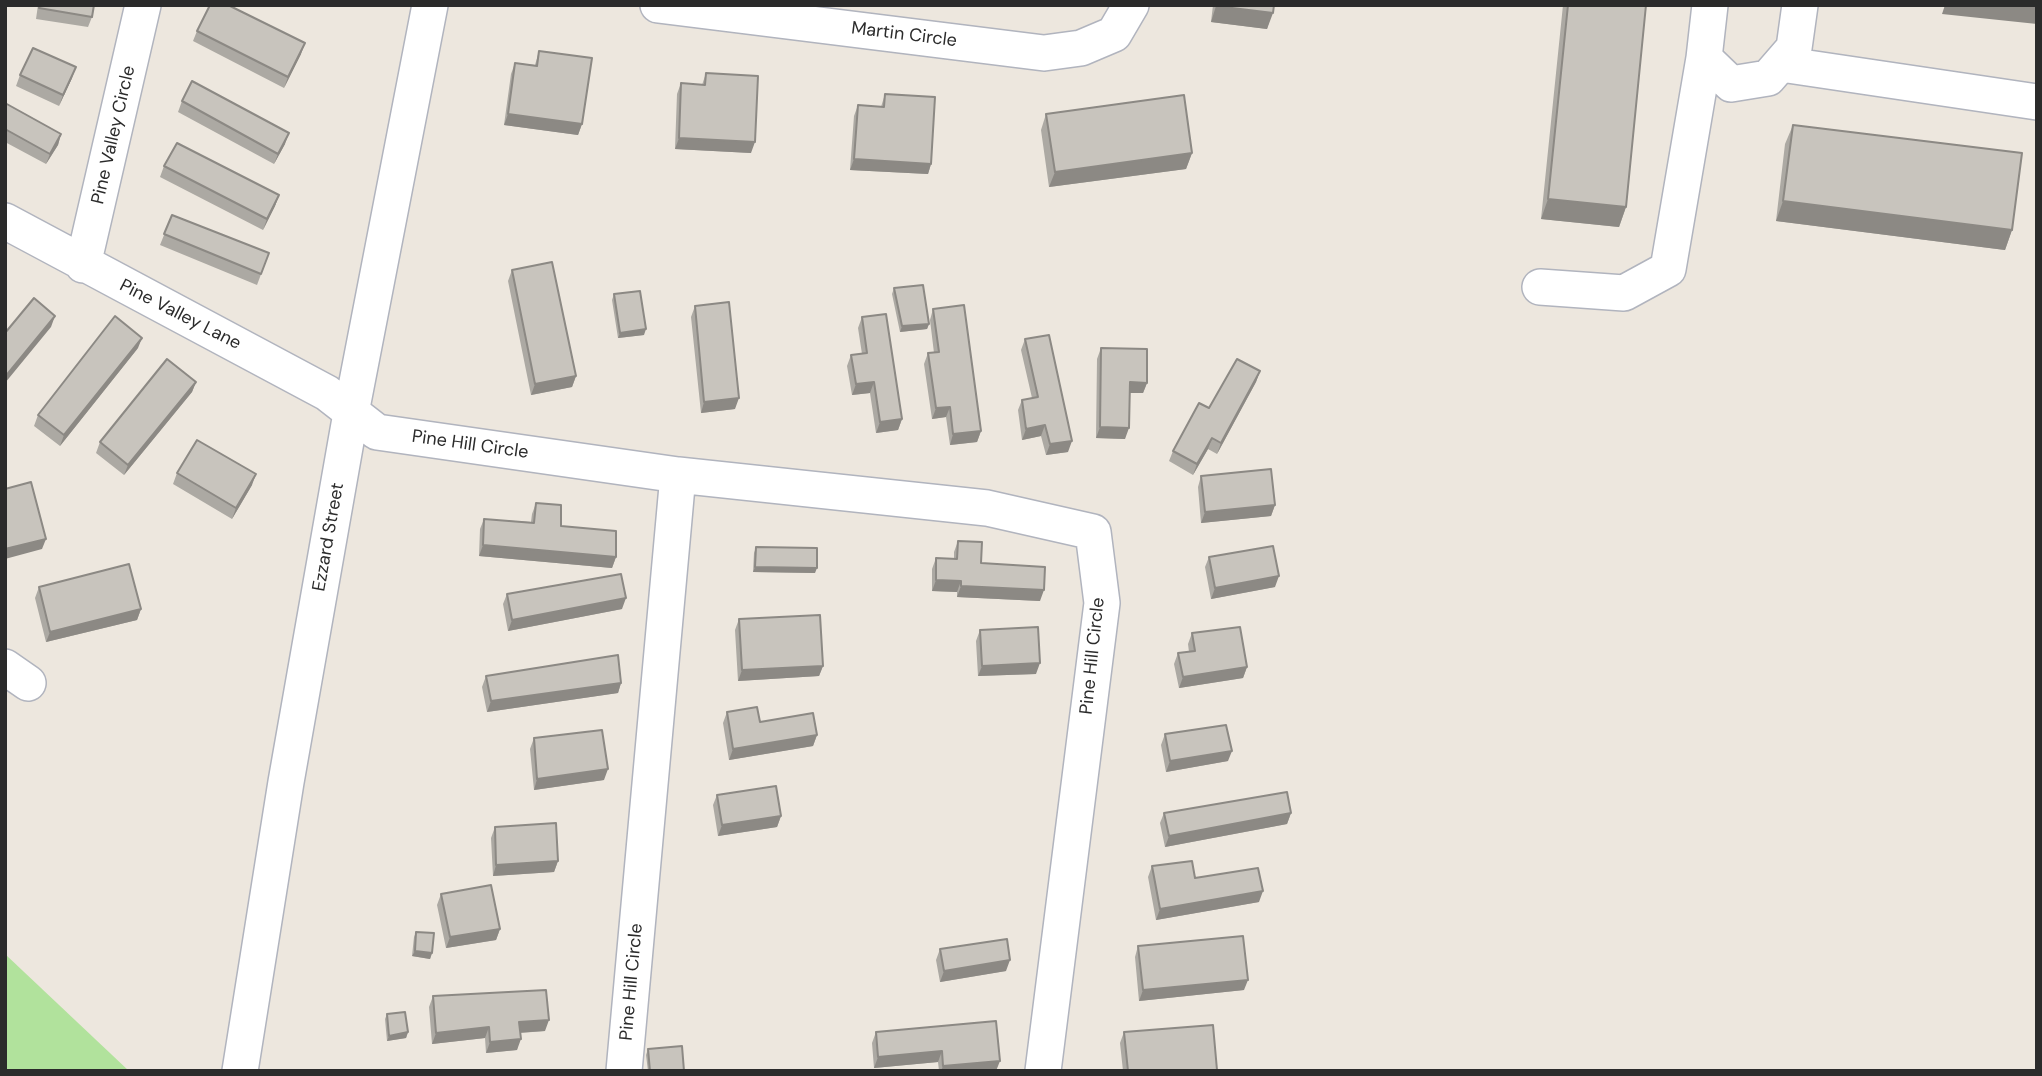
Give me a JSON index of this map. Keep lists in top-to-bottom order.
{
  "streets": {
    "street": [
      "Martin Circle",
      "Pine Valley Circle",
      "Pine Valley Lane",
      "Pine Hill Circle",
      "Ezzard Street"
    ]
  },
  "crossings": [
    ["Pine Valley Circle", "Pine Valley Lane"],
    ["Pine Valley Lane", "Pine Hill Circle"],
    ["Pine Valley Lane", "Ezzard Street"],
    ["Pine Hill Circle", "Ezzard Street"]
  ]
}
